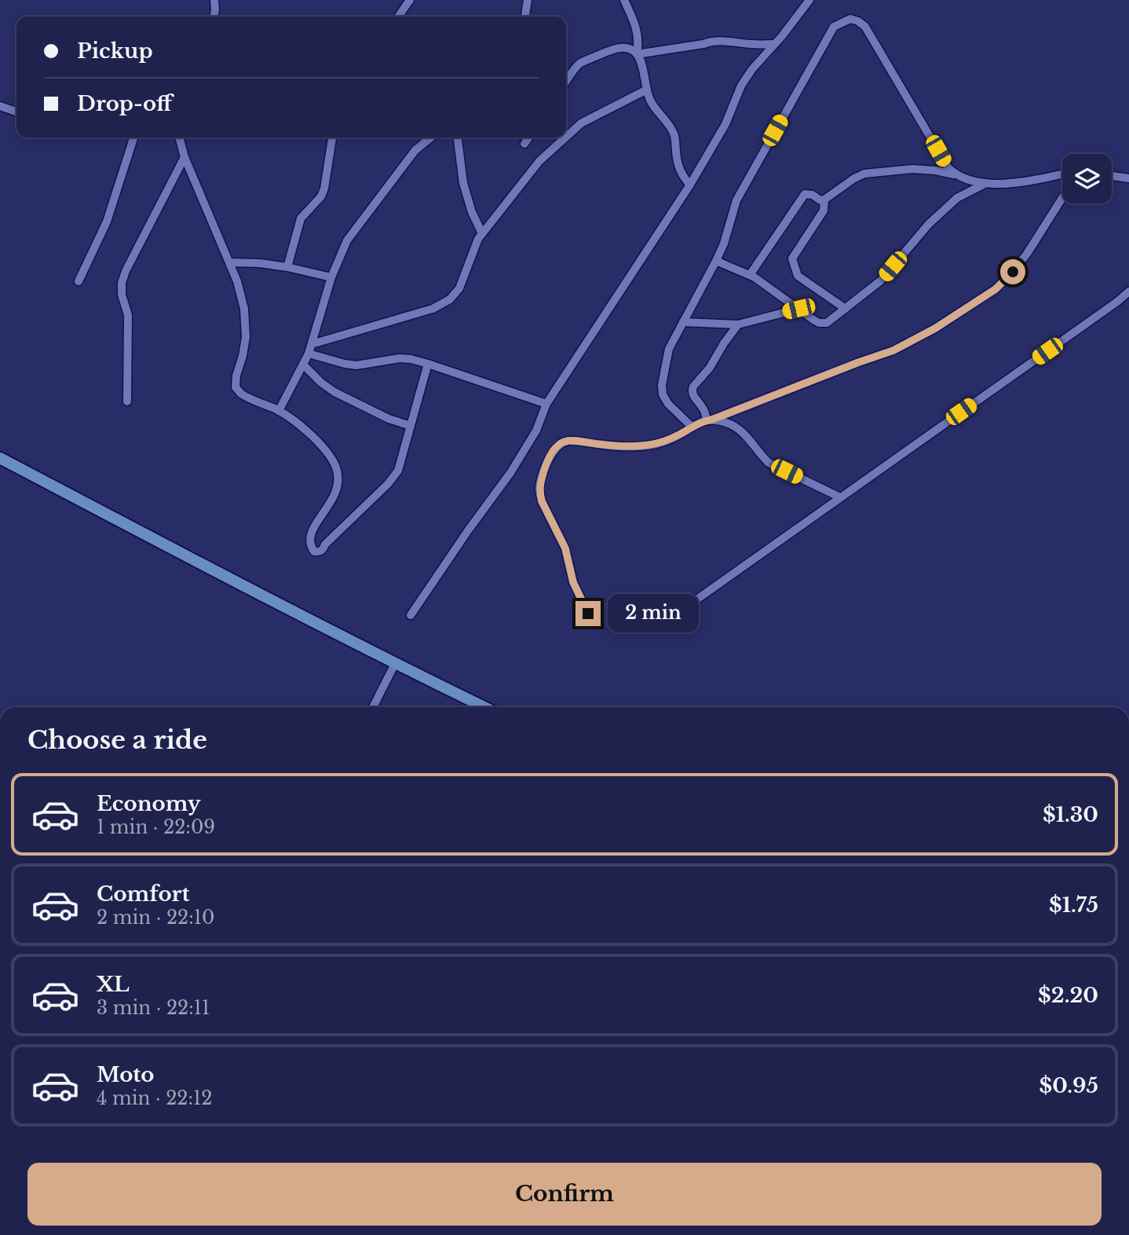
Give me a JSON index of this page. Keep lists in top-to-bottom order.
{
  "page": {
    "banner": ["Pickup", "Drop-off"],
    "bubble": "2 min",
    "heading": "Choose a ride",
    "list": [
      {
        "name": "Economy",
        "note": "1 min · 22:09",
        "value": "$1.30"
      },
      {
        "name": "Comfort",
        "note": "2 min · 22:10",
        "value": "$1.75"
      },
      {
        "name": "XL",
        "note": "3 min · 22:11",
        "value": "$2.20"
      },
      {
        "name": "Moto",
        "note": "4 min · 22:12",
        "value": "$0.95"
      }
    ],
    "buttons": "Confirm"
  }
}
